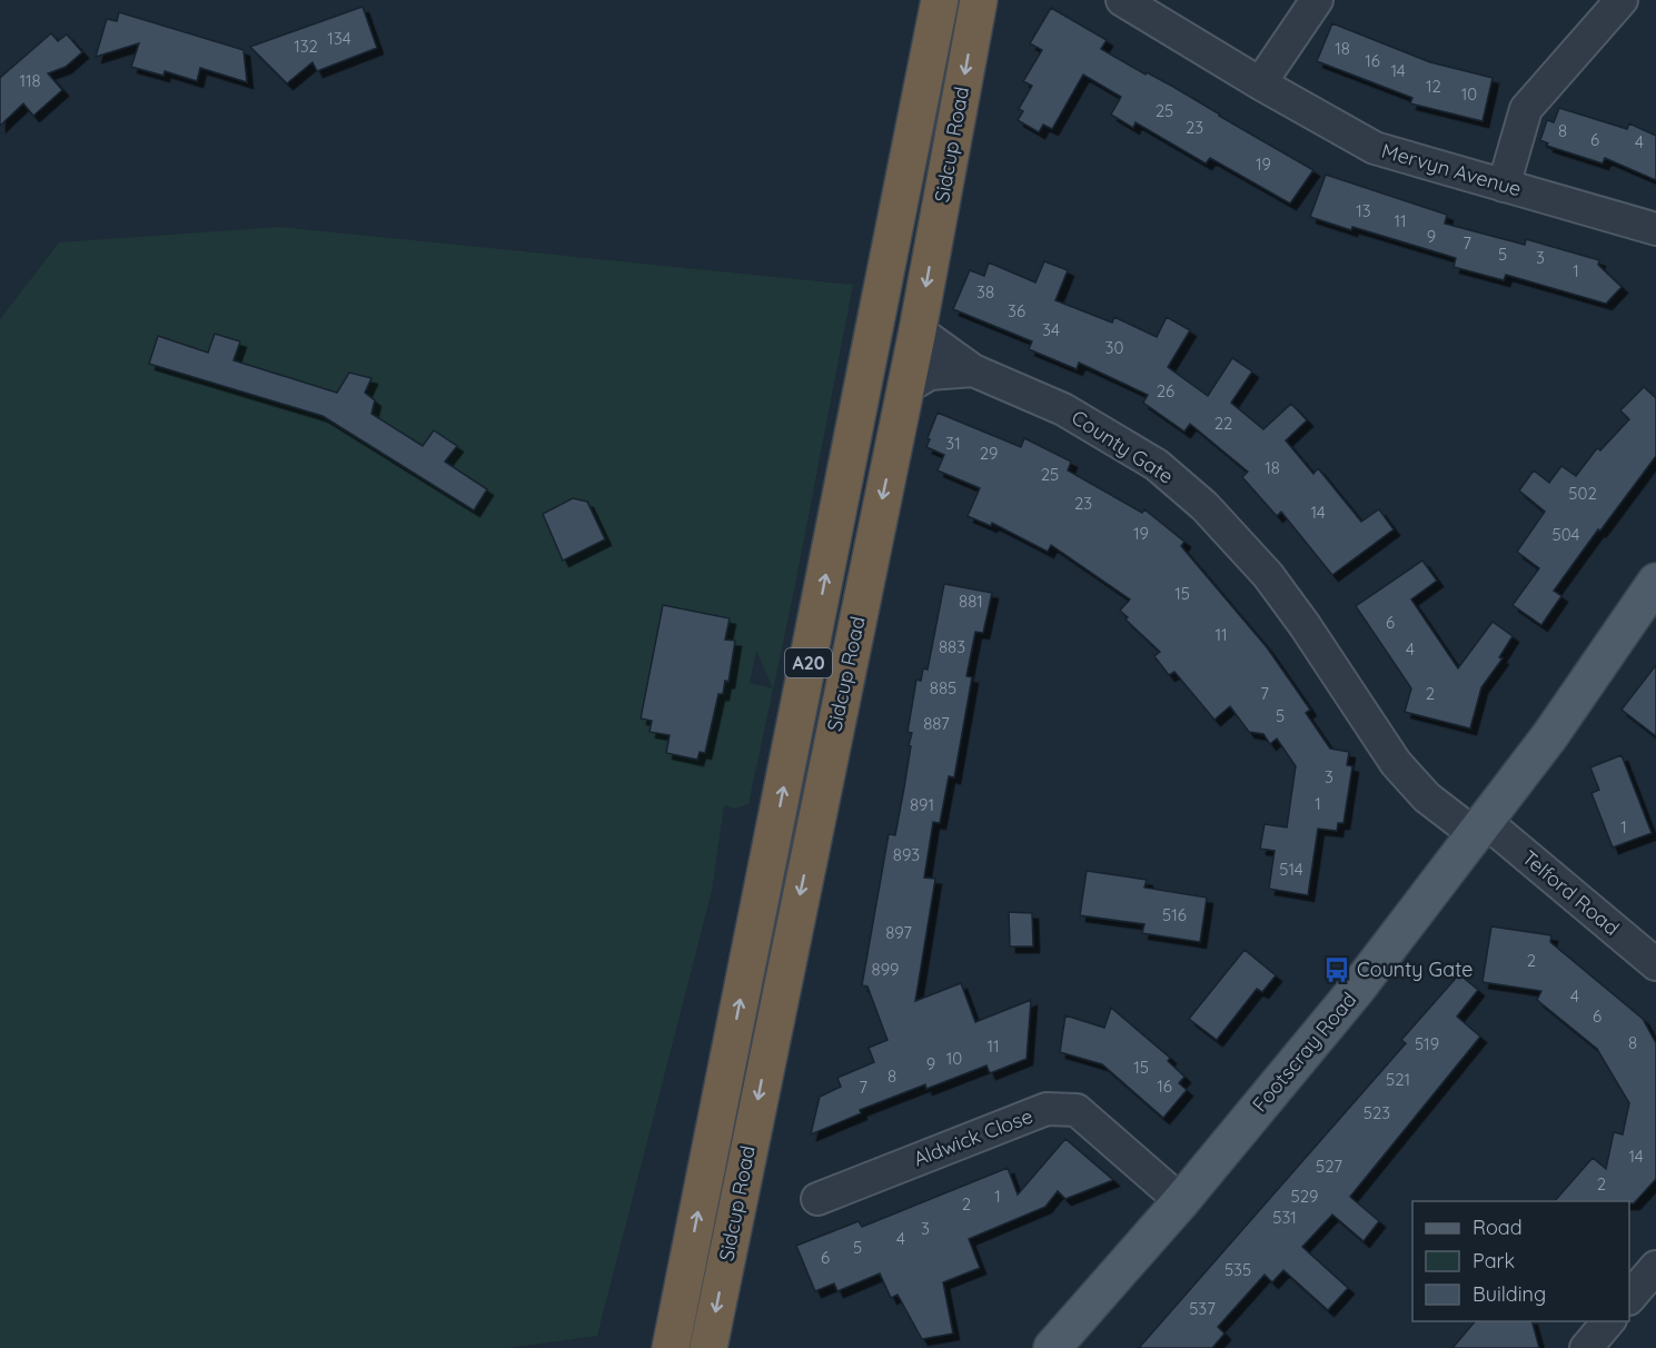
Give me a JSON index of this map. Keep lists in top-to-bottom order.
{
  "streets": {
    "highway": ["Sidcup Road", "A20"],
    "main road": ["Footscray Road"],
    "street": [
      "Mervyn Avenue",
      "County Gate",
      "Telford Road",
      "Aldwick Close"
    ]
  },
  "crossings": [
    ["Sidcup Road", "County Gate"],
    ["County Gate", "Telford Road"],
    ["County Gate", "Footscray Road"],
    ["Telford Road", "Footscray Road"],
    ["Footscray Road", "Aldwick Close"]
  ],
  "places": {
    "bus stop": ["County Gate"]
  },
  "house_numbers": [
    "134",
    "132",
    "18",
    "16",
    "14",
    "118",
    "12",
    "10",
    "25",
    "23",
    "8",
    "6",
    "4",
    "19",
    "13",
    "11",
    "9",
    "7",
    "5",
    "3",
    "1",
    "38",
    "36",
    "34",
    "30",
    "26",
    "22",
    "31",
    "29",
    "18",
    "25",
    "502",
    "23",
    "14",
    "19",
    "504",
    "15",
    "881",
    "6",
    "11",
    "883",
    "4",
    "885",
    "7",
    "2",
    "5",
    "887",
    "3",
    "1",
    "891",
    "1",
    "893",
    "514",
    "516",
    "897",
    "2",
    "899",
    "4",
    "6",
    "8",
    "519",
    "11",
    "10",
    "9",
    "15",
    "8",
    "521",
    "16",
    "7",
    "523",
    "14",
    "527",
    "2",
    "1",
    "529",
    "2",
    "531",
    "3",
    "4",
    "5",
    "6",
    "535",
    "537"
  ],
  "legend": ["Road", "Park", "Building"]
}
